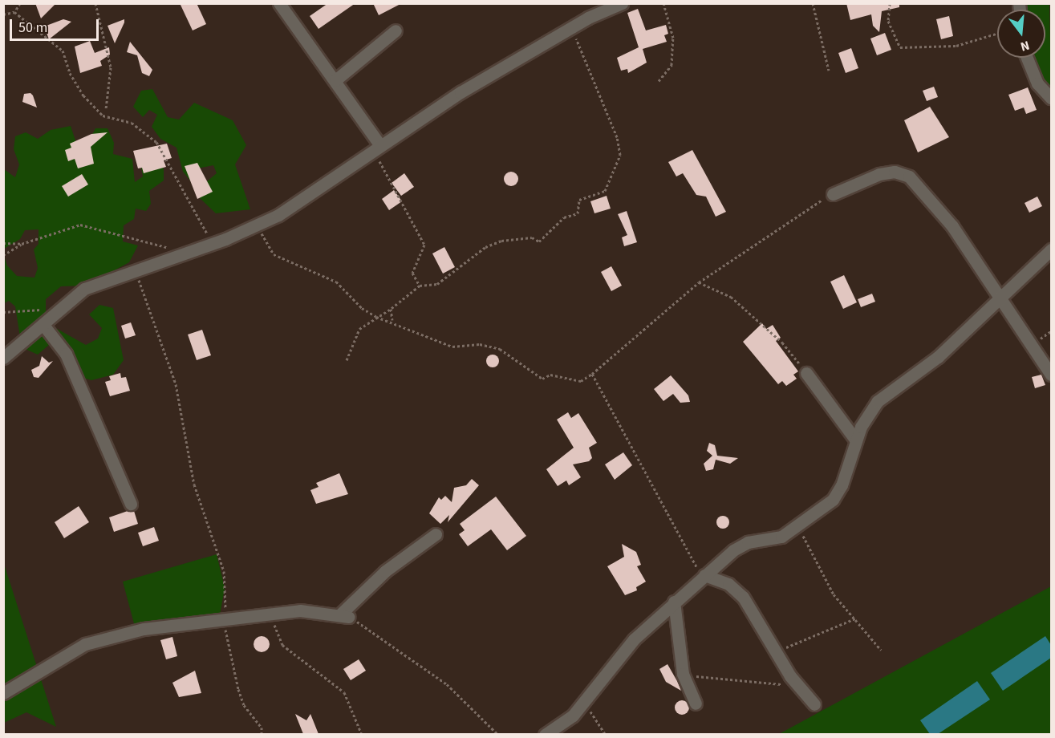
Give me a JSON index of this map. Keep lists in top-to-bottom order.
{
  "scale_bar": "50 m",
  "north": "bottom"
}
